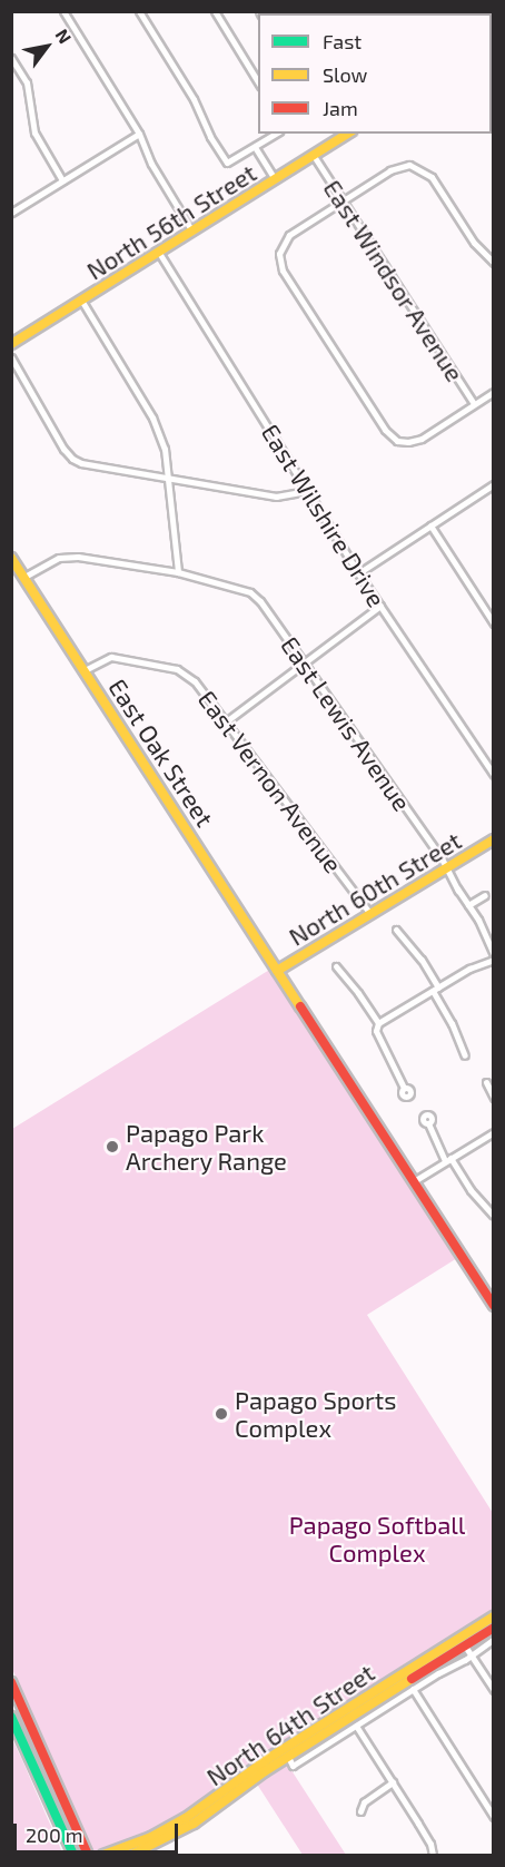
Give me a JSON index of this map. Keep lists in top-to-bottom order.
{
  "streets": {
    "street": [
      "North 56th Street",
      "East Windsor Avenue",
      "East Wilshire Drive",
      "East Lewis Avenue",
      "East Oak Street",
      "East Vernon Avenue",
      "North 60th Street",
      "North 64th Street"
    ]
  },
  "crossings": [
    ["North 56th Street", "East Windsor Avenue"],
    ["North 56th Street", "East Wilshire Drive"],
    ["East Lewis Avenue", "North 60th Street"],
    ["East Oak Street", "East Vernon Avenue"],
    ["East Oak Street", "North 60th Street"],
    ["East Vernon Avenue", "North 60th Street"]
  ],
  "parks": ["Papago Softball Complex"],
  "places": ["Papago Park Archery Range", "Papago Sports Complex"],
  "legend": ["Fast", "Slow", "Jam"],
  "scale_bar": "200 m",
  "north": "top right"
}
